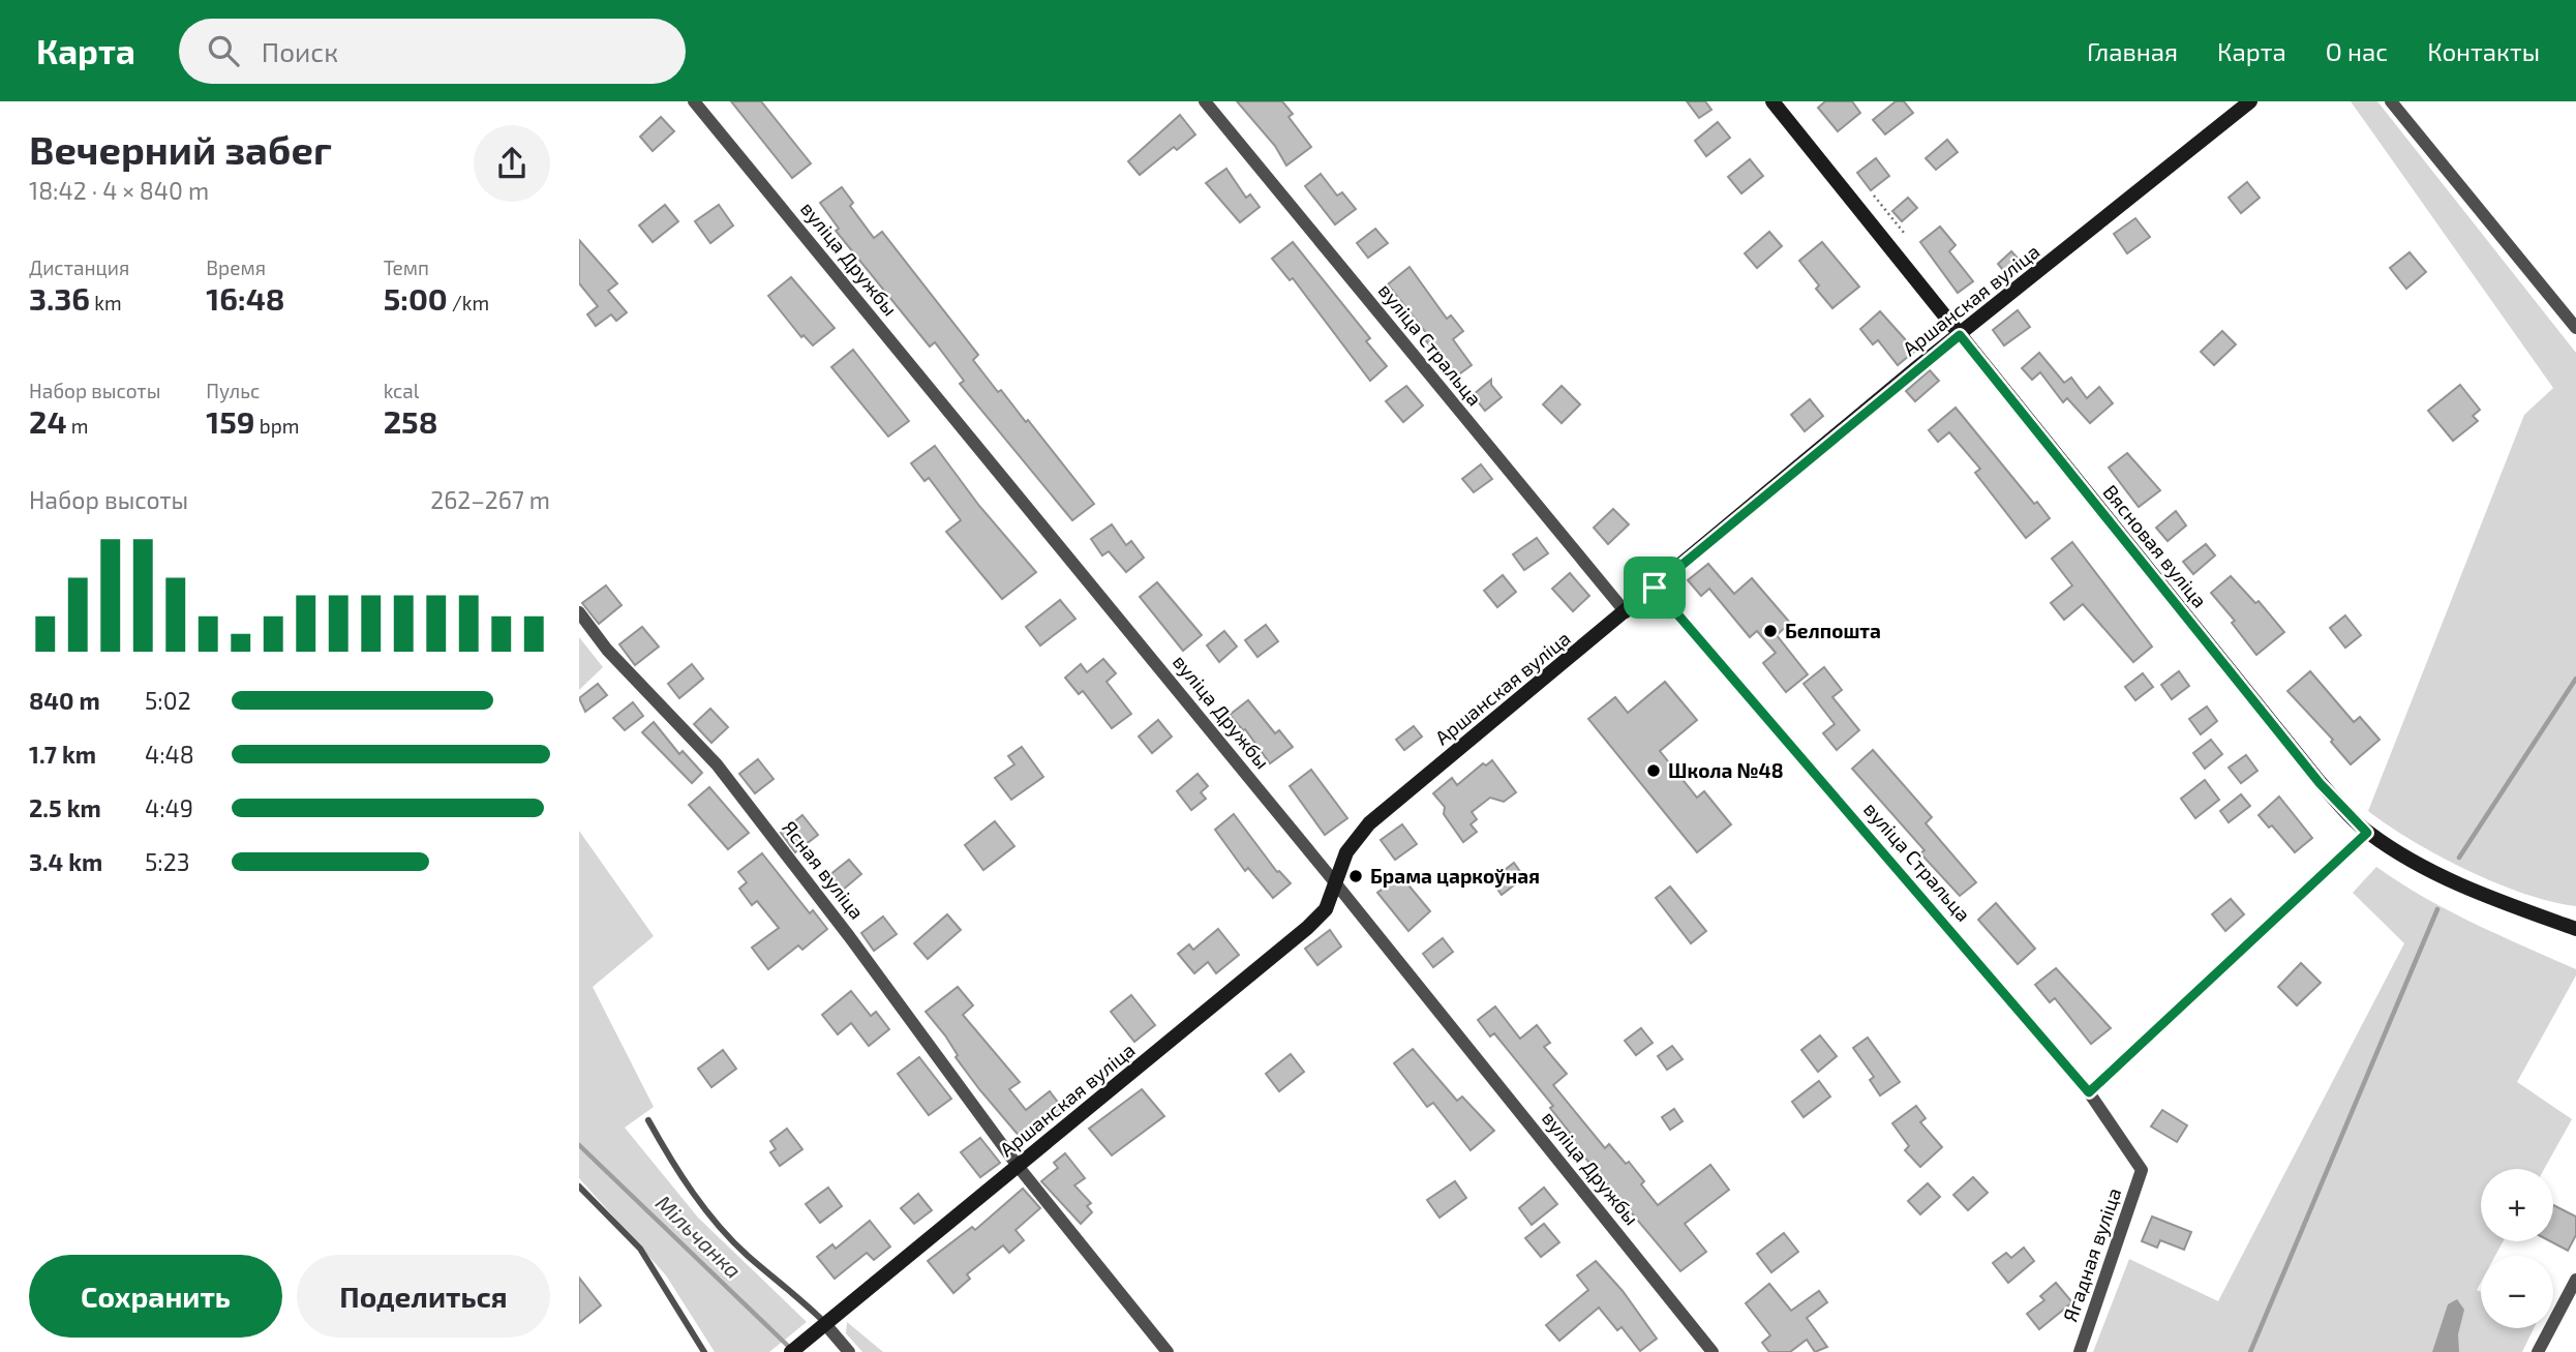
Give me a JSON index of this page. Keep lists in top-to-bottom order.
{
  "streets": {
    "street": [
      "вуліца Дружбы",
      "Аршанская вуліца",
      "вуліца Стральца",
      "Вясновая вуліца",
      "Ясная вуліца",
      "Ягадная вуліца"
    ]
  },
  "crossings": [
    ["вуліца Дружбы", "Аршанская вуліца"],
    ["Аршанская вуліца", "вуліца Стральца"],
    ["Аршанская вуліца", "Вясновая вуліца"],
    ["Аршанская вуліца", "Ясная вуліца"],
    ["вуліца Стральца", "Ягадная вуліца"]
  ],
  "water": ["Мільчанка"],
  "places": ["Белпошта", "Школа №48", "Брама царкоўная"],
  "page": {
    "header": "Карта",
    "search": "Поиск",
    "nav": [
      "Главная",
      "Карта",
      "О нас",
      "Контакты"
    ],
    "heading": ["Вечерний забег", "18:42 · 4 × 840 m"],
    "stats": [
      ["Дистанция", "3.36 km"],
      ["Время", "16:48"],
      ["Темп", "5:00 /km"],
      ["Набор высоты", "24 m"],
      ["Пульс", "159 bpm"],
      ["kcal", "258"]
    ],
    "chart": ["Набор высоты", "262–267 m"],
    "list": [
      {
        "name": "840 m",
        "note": "5:02"
      },
      {
        "name": "1.7 km",
        "note": "4:48"
      },
      {
        "name": "2.5 km",
        "note": "4:49"
      },
      {
        "name": "3.4 km",
        "note": "5:23"
      }
    ],
    "map_buttons": ["+", "−"],
    "buttons": ["Сохранить", "Поделиться"]
  }
}
